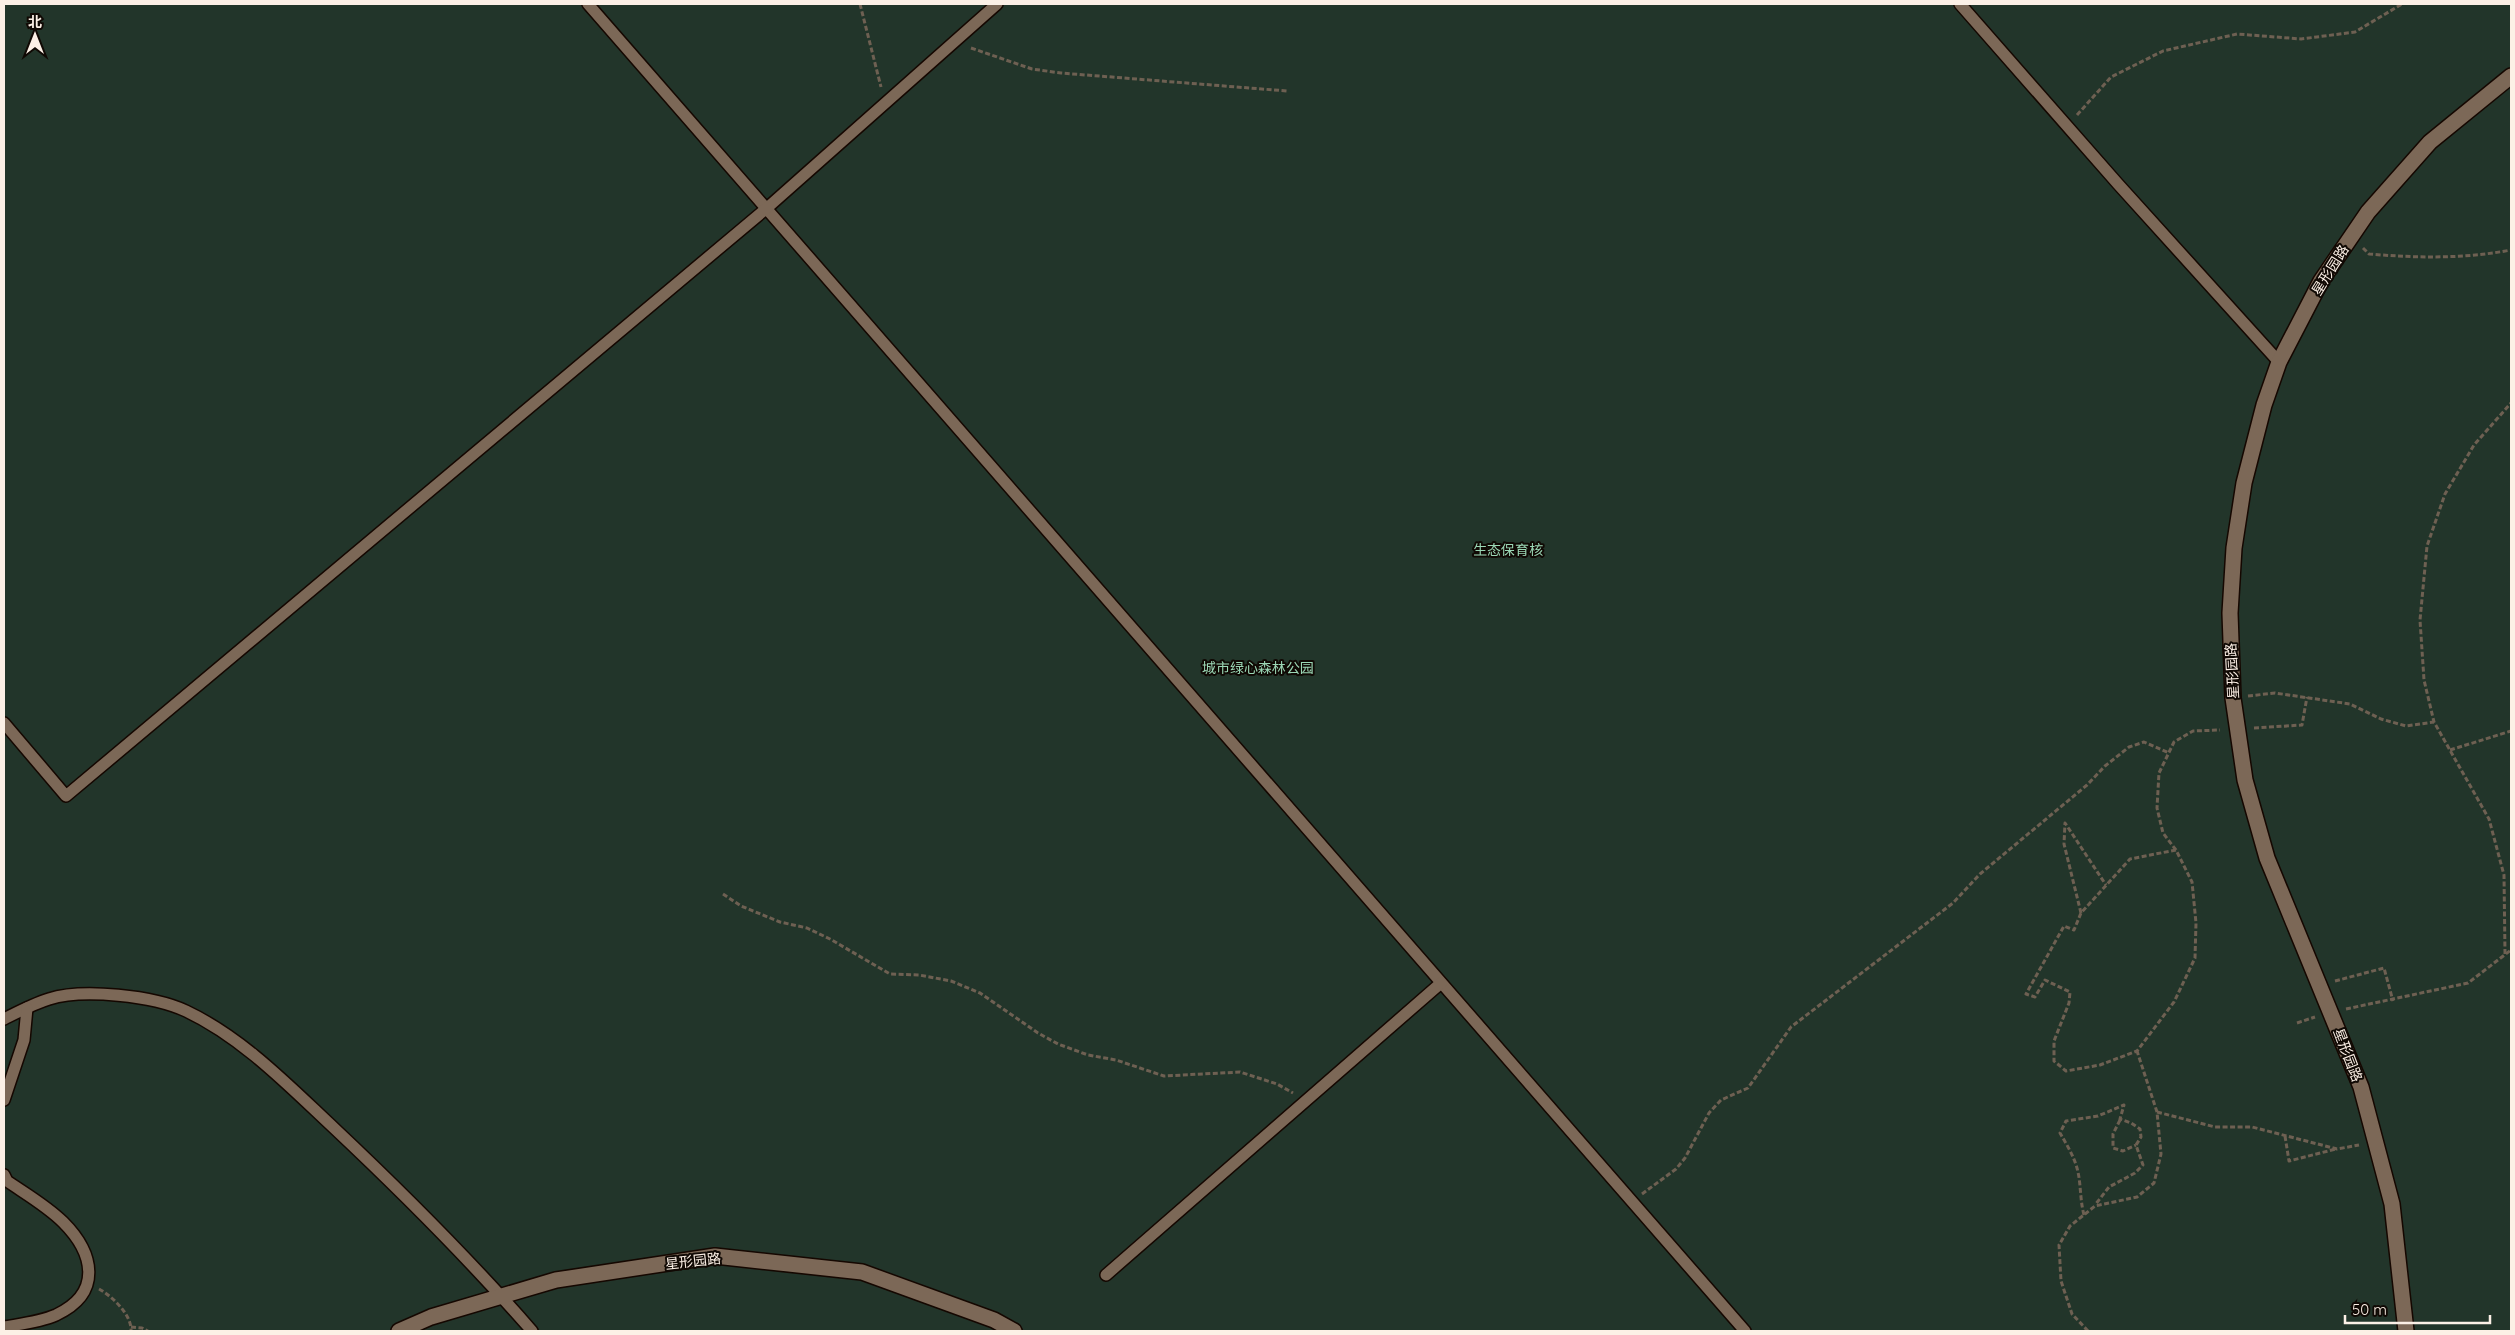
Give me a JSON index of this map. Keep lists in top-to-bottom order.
{
  "streets": {
    "street": ["星形园路"]
  },
  "parks": ["生态保育核", "城市绿心森林公园"],
  "scale_bar": "50 m",
  "north": "top"
}
